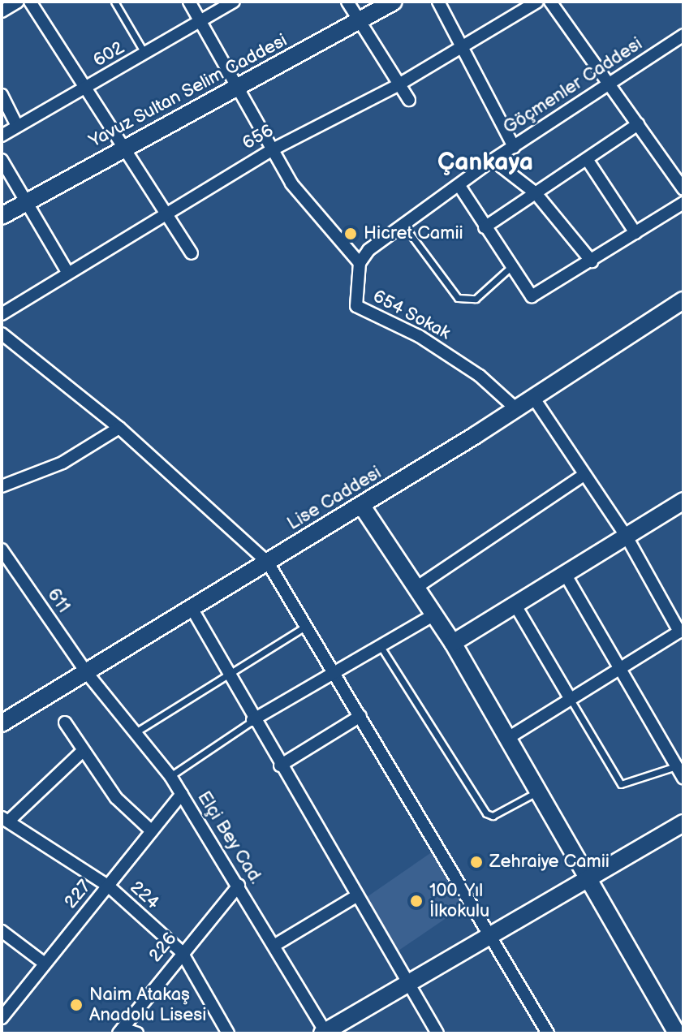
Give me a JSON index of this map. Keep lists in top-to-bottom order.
{
  "streets": {
    "street": [
      "602",
      "Göçmenler Caddesi",
      "Yavuz Sultan Selim Caddesi",
      "656",
      "654 Sokak",
      "Lise Caddesi",
      "611",
      "Elçi Bey Cad.",
      "227",
      "224",
      "226"
    ]
  },
  "crossings": [
    ["Göçmenler Caddesi", "654 Sokak"],
    ["654 Sokak", "Lise Caddesi"],
    ["Lise Caddesi", "611"],
    ["Lise Caddesi", "Elçi Bey Cad."],
    ["611", "Elçi Bey Cad."],
    ["Elçi Bey Cad.", "227"],
    ["Elçi Bey Cad.", "226"],
    ["227", "224"],
    ["224", "226"]
  ],
  "districts": ["Çankaya"],
  "places": [
    "Hicret Camii",
    "Zehraiye Camii",
    "100. Yıl İlkokulu",
    "Naim Atakaş Anadolu Lisesi"
  ]
}
